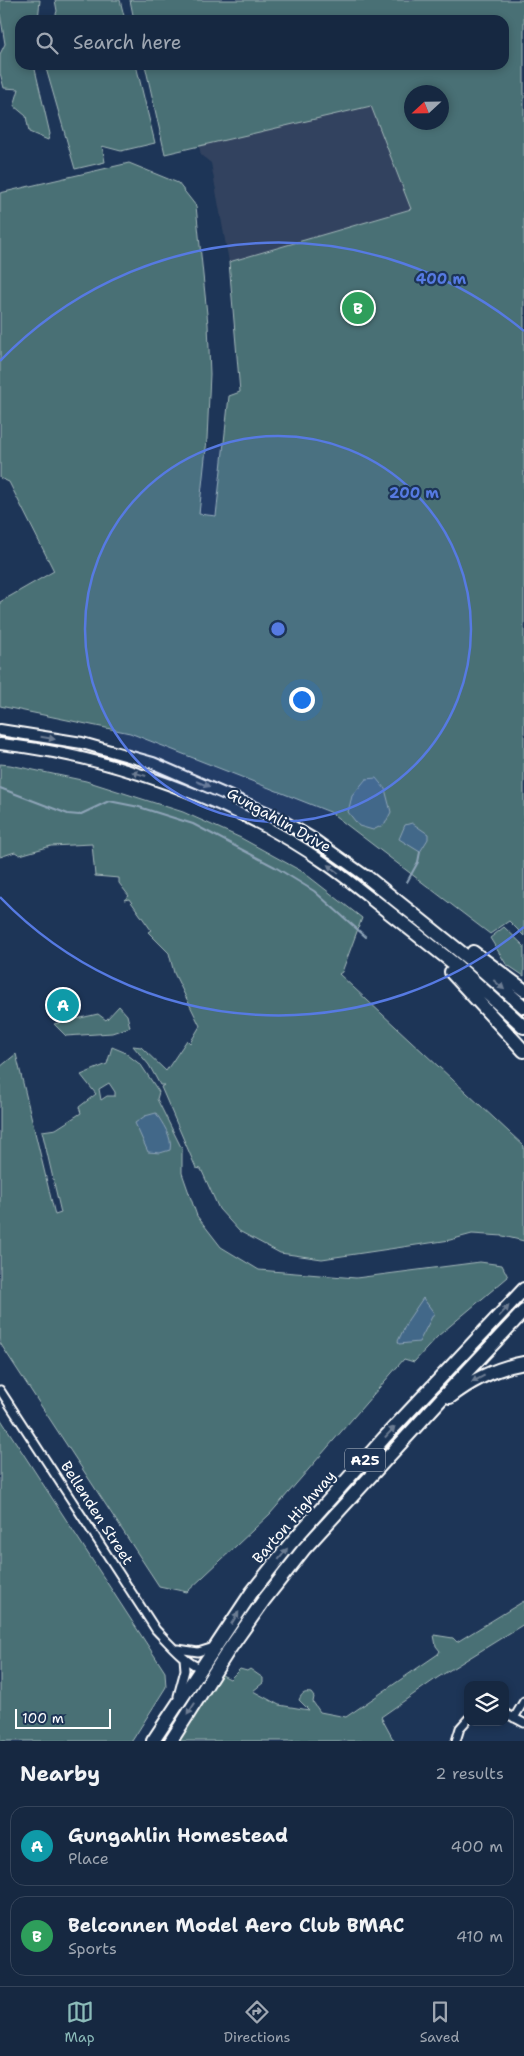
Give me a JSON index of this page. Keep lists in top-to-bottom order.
{
  "streets": {
    "highway": ["Gungahlin Drive", "A25", "Barton Highway"],
    "street": ["Bellenden Street"]
  },
  "scale_bar": "100 m",
  "north": "left",
  "page": {
    "search": "Search here",
    "pins": ["B", "A"],
    "scale": "100 m",
    "heading": ["Nearby", "2 results"],
    "list": [
      {
        "mark": "A",
        "name": "Gungahlin Homestead",
        "note": "Place",
        "value": "400 m"
      },
      {
        "mark": "B",
        "name": "Belconnen Model Aero Club BMAC",
        "note": "Sports",
        "value": "410 m"
      }
    ],
    "nav": ["Map", "Directions", "Saved"]
  },
  "rings": ["400 m", "200 m"]
}
